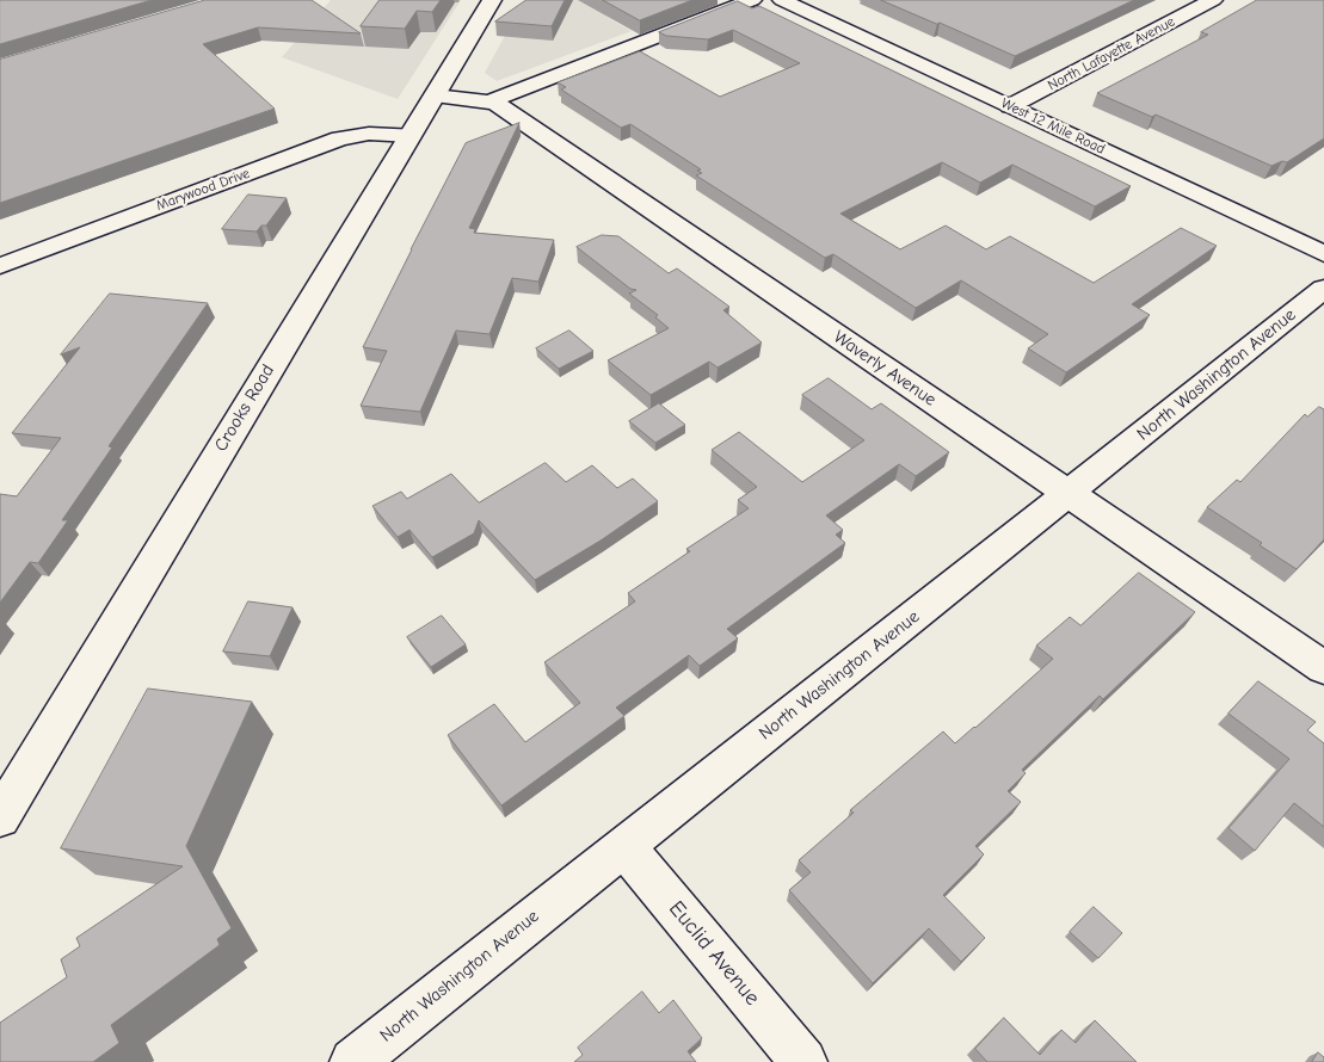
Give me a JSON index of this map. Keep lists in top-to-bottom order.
{
  "streets": {
    "street": [
      "North Lafayette Avenue",
      "West 12 Mile Road",
      "Marywood Drive",
      "Waverly Avenue",
      "North Washington Avenue",
      "Crooks Road",
      "Euclid Avenue"
    ]
  },
  "crossings": [
    ["North Lafayette Avenue", "West 12 Mile Road"],
    ["Marywood Drive", "Crooks Road"],
    ["Waverly Avenue", "North Washington Avenue"],
    ["Waverly Avenue", "Crooks Road"],
    ["North Washington Avenue", "Euclid Avenue"]
  ]
}
